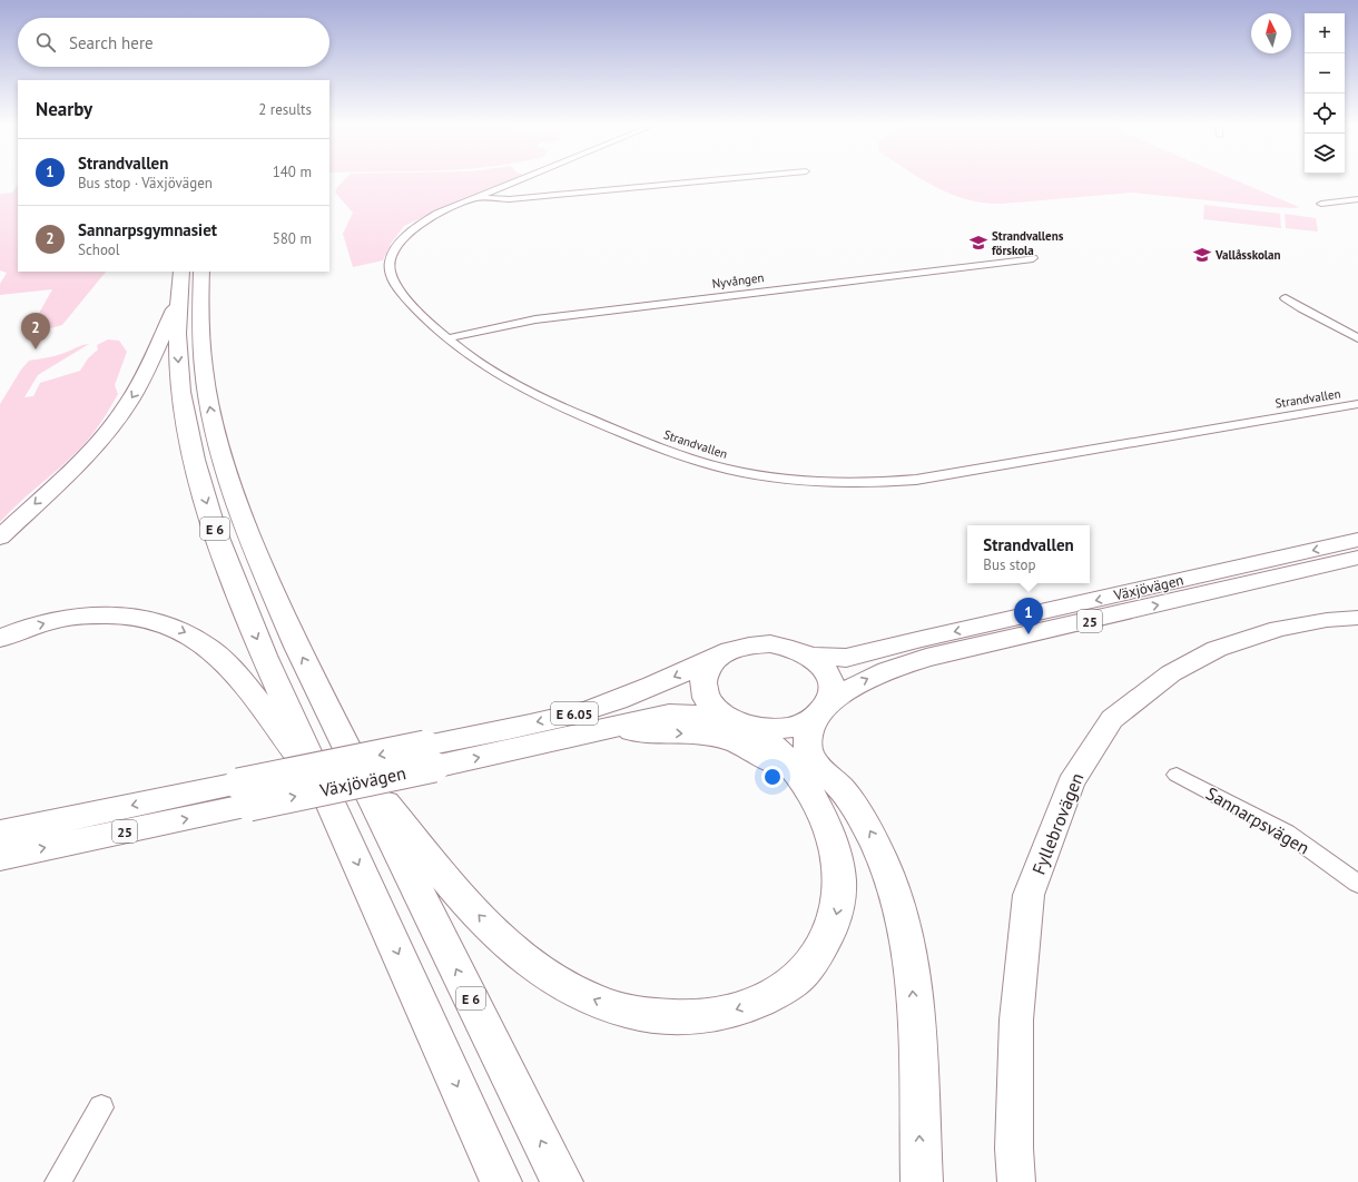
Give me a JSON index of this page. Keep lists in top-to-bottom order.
{
  "streets": {
    "highway": [
      "E 6",
      "Växjövägen",
      "25",
      "E 6.05"
    ],
    "street": [
      "Nyvången",
      "Strandvallen",
      "Sannarpsvägen",
      "Fyllebrovägen"
    ]
  },
  "crossings": [
    ["Nyvången", "Strandvallen"]
  ],
  "places": {
    "school or university": ["Strandvallens förskola", "Vallåsskolan"]
  },
  "north": "top",
  "page": {
    "map_buttons": ["+", "−"],
    "search": "Search here",
    "heading": ["Nearby", "2 results"],
    "list": [
      {
        "mark": "1",
        "name": "Strandvallen",
        "note": "Bus stop · Växjövägen",
        "value": "140 m"
      },
      {
        "mark": "2",
        "name": "Sannarpsgymnasiet",
        "note": "School",
        "value": "580 m"
      }
    ],
    "pins": ["2", "1"],
    "popup": ["Strandvallen", "Bus stop"]
  }
}
